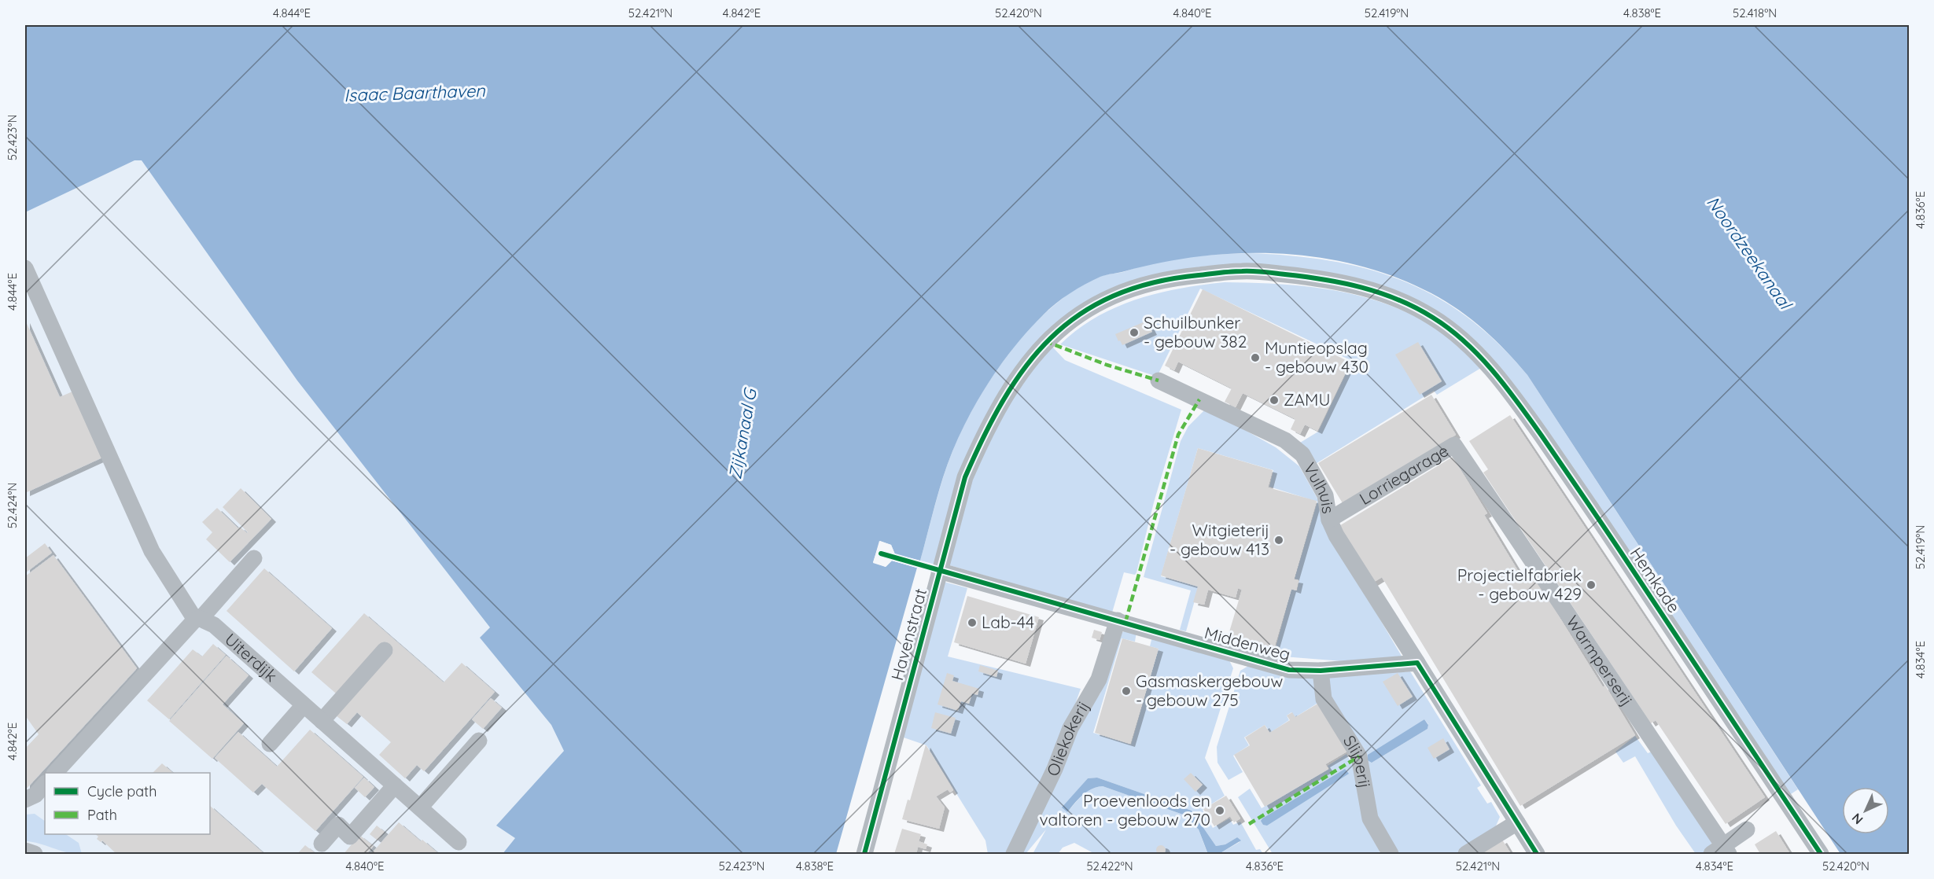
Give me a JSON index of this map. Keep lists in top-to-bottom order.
{
  "streets": {
    "street": [
      "Lorriegarage",
      "Vulhuis",
      "Hemkade",
      "Havenstraat",
      "Middenweg",
      "Uiterdijk",
      "Warmperserij",
      "Oliekokerij",
      "Slijperij"
    ]
  },
  "crossings": [
    ["Lorriegarage", "Vulhuis"],
    ["Lorriegarage", "Warmperserij"],
    ["Vulhuis", "Middenweg"],
    ["Hemkade", "Havenstraat"],
    ["Havenstraat", "Middenweg"],
    ["Middenweg", "Oliekokerij"],
    ["Middenweg", "Slijperij"]
  ],
  "water": ["Isaac Baarthaven", "Noordzeekanaal", "Zijkanaal G"],
  "places": [
    "Schuilbunker - gebouw 382",
    "Muntieopslag - gebouw 430",
    "ZAMU",
    "Witgieterij - gebouw 413",
    "Projectielfabriek - gebouw 429",
    "Lab-44",
    "Gasmaskergebouw - gebouw 275",
    "Proevenloods en valtoren - gebouw 270"
  ],
  "legend": ["Cycle path", "Path"],
  "north": "bottom left",
  "coordinates": [
    "4.844°E",
    "52.421°N",
    "4.842°E",
    "52.420°N",
    "4.840°E",
    "52.419°N",
    "4.838°E",
    "52.418°N",
    "52.423°N",
    "4.836°E",
    "52.424°N",
    "4.834°E",
    "52.422°N"
  ]
}
